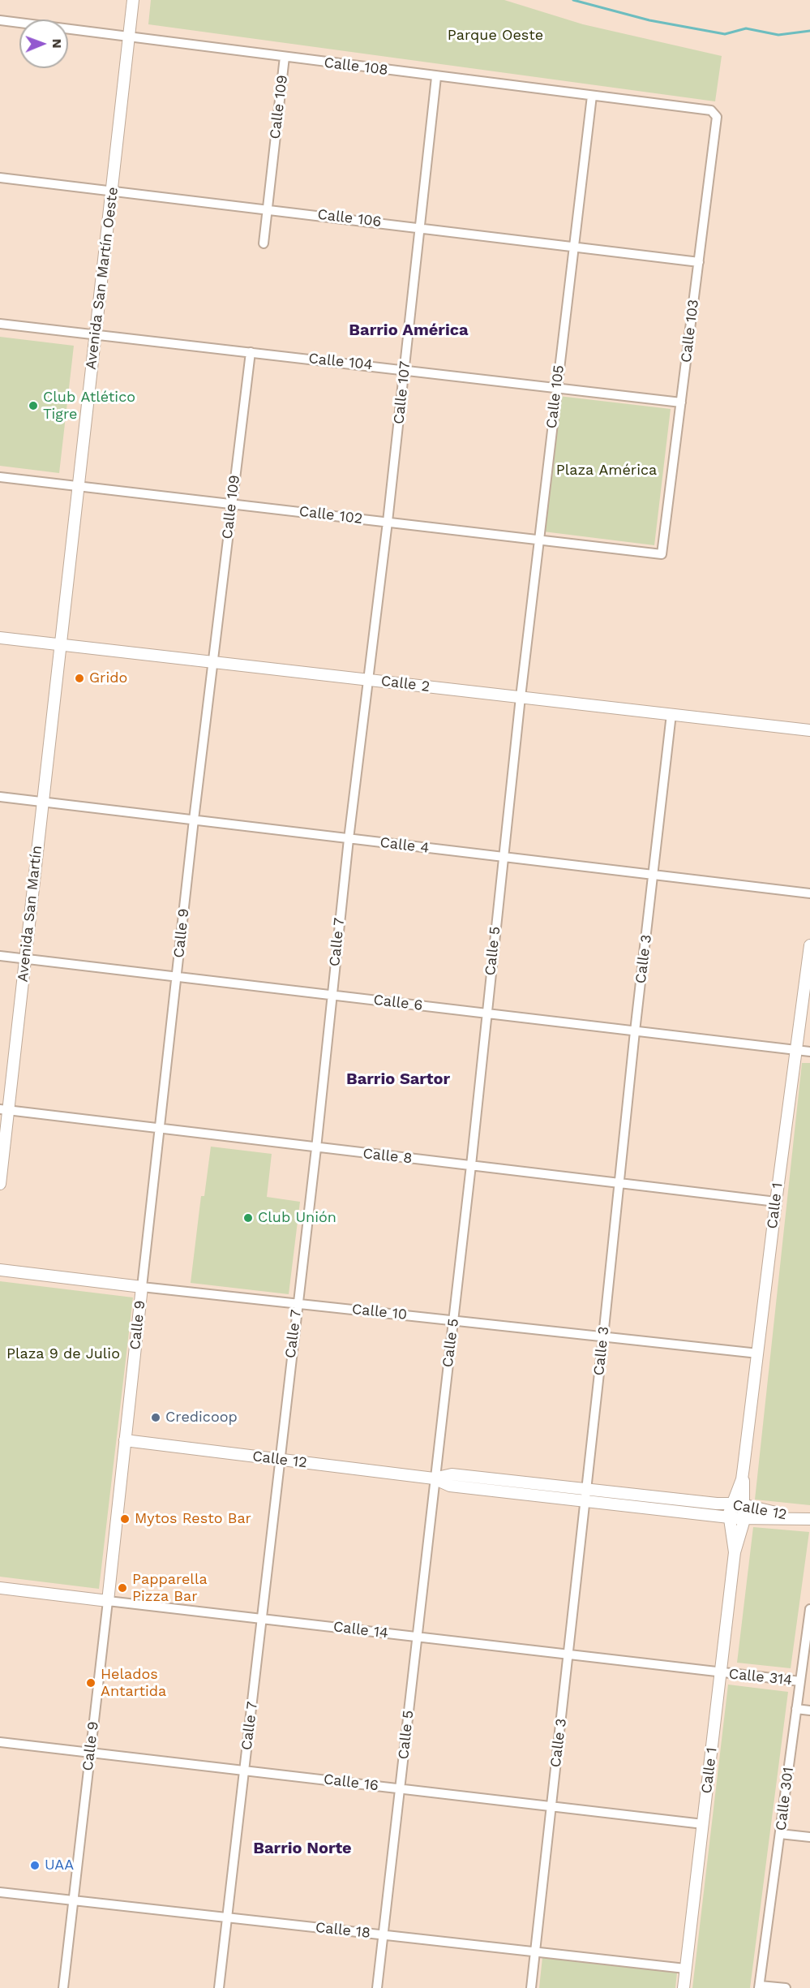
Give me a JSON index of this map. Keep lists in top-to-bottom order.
{
  "streets": {
    "street": [
      "Calle 108",
      "Calle 109",
      "Calle 106",
      "Avenida San Martín Oeste",
      "Calle 103",
      "Calle 104",
      "Calle 107",
      "Calle 105",
      "Calle 102",
      "Calle 2",
      "Calle 4",
      "Avenida San Martín",
      "Calle 9",
      "Calle 7",
      "Calle 5",
      "Calle 3",
      "Calle 6",
      "Calle 8",
      "Calle 1",
      "Calle 10",
      "Calle 12",
      "Calle 14",
      "Calle 314",
      "Calle 16",
      "Calle 301",
      "Calle 18"
    ]
  },
  "crossings": [
    ["Calle 108", "Calle 109"],
    ["Calle 108", "Avenida San Martín Oeste"],
    ["Calle 108", "Calle 103"],
    ["Calle 108", "Calle 107"],
    ["Calle 108", "Calle 105"],
    ["Calle 109", "Calle 106"],
    ["Calle 109", "Calle 104"],
    ["Calle 109", "Calle 102"],
    ["Calle 109", "Calle 2"],
    ["Calle 109", "Calle 9"],
    ["Calle 106", "Avenida San Martín Oeste"],
    ["Calle 106", "Calle 103"],
    ["Calle 106", "Calle 107"],
    ["Calle 106", "Calle 105"],
    ["Avenida San Martín Oeste", "Calle 104"],
    ["Avenida San Martín Oeste", "Calle 102"],
    ["Avenida San Martín Oeste", "Calle 2"],
    ["Avenida San Martín Oeste", "Avenida San Martín"],
    ["Calle 103", "Calle 104"],
    ["Calle 103", "Calle 102"],
    ["Calle 104", "Calle 107"],
    ["Calle 104", "Calle 105"],
    ["Calle 107", "Calle 102"],
    ["Calle 107", "Calle 2"],
    ["Calle 107", "Calle 7"],
    ["Calle 105", "Calle 102"],
    ["Calle 105", "Calle 2"],
    ["Calle 105", "Calle 5"],
    ["Calle 2", "Avenida San Martín"],
    ["Calle 2", "Calle 9"],
    ["Calle 2", "Calle 7"],
    ["Calle 2", "Calle 5"],
    ["Calle 2", "Calle 3"],
    ["Calle 4", "Avenida San Martín"],
    ["Calle 4", "Calle 9"],
    ["Calle 4", "Calle 7"],
    ["Calle 4", "Calle 5"],
    ["Calle 4", "Calle 3"],
    ["Avenida San Martín", "Calle 6"],
    ["Avenida San Martín", "Calle 8"],
    ["Calle 9", "Calle 6"],
    ["Calle 9", "Calle 8"],
    ["Calle 9", "Calle 10"],
    ["Calle 9", "Calle 12"],
    ["Calle 9", "Calle 14"],
    ["Calle 9", "Calle 16"],
    ["Calle 9", "Calle 18"],
    ["Calle 7", "Calle 6"],
    ["Calle 7", "Calle 8"],
    ["Calle 7", "Calle 10"],
    ["Calle 7", "Calle 12"],
    ["Calle 7", "Calle 14"],
    ["Calle 7", "Calle 16"],
    ["Calle 7", "Calle 18"],
    ["Calle 5", "Calle 6"],
    ["Calle 5", "Calle 8"],
    ["Calle 5", "Calle 10"],
    ["Calle 5", "Calle 12"],
    ["Calle 5", "Calle 14"],
    ["Calle 5", "Calle 16"],
    ["Calle 5", "Calle 18"],
    ["Calle 3", "Calle 6"],
    ["Calle 3", "Calle 8"],
    ["Calle 3", "Calle 10"],
    ["Calle 3", "Calle 12"],
    ["Calle 3", "Calle 14"],
    ["Calle 3", "Calle 16"],
    ["Calle 3", "Calle 18"],
    ["Calle 6", "Calle 1"],
    ["Calle 8", "Calle 1"],
    ["Calle 1", "Calle 10"],
    ["Calle 1", "Calle 12"],
    ["Calle 1", "Calle 14"],
    ["Calle 1", "Calle 314"],
    ["Calle 1", "Calle 16"],
    ["Calle 1", "Calle 18"],
    ["Calle 14", "Calle 314"],
    ["Calle 314", "Calle 301"]
  ],
  "districts": ["Barrio América", "Barrio Sartor", "Barrio Norte"],
  "parks": ["Parque Oeste", "Plaza América", "Plaza 9 de Julio"],
  "places": [
    "Club Atlético Tigre",
    "Grido",
    "Club Unión",
    "Credicoop",
    "Mytos Resto Bar",
    "Papparella Pizza Bar",
    "Helados Antartida",
    "UAA"
  ],
  "north": "right"
}
